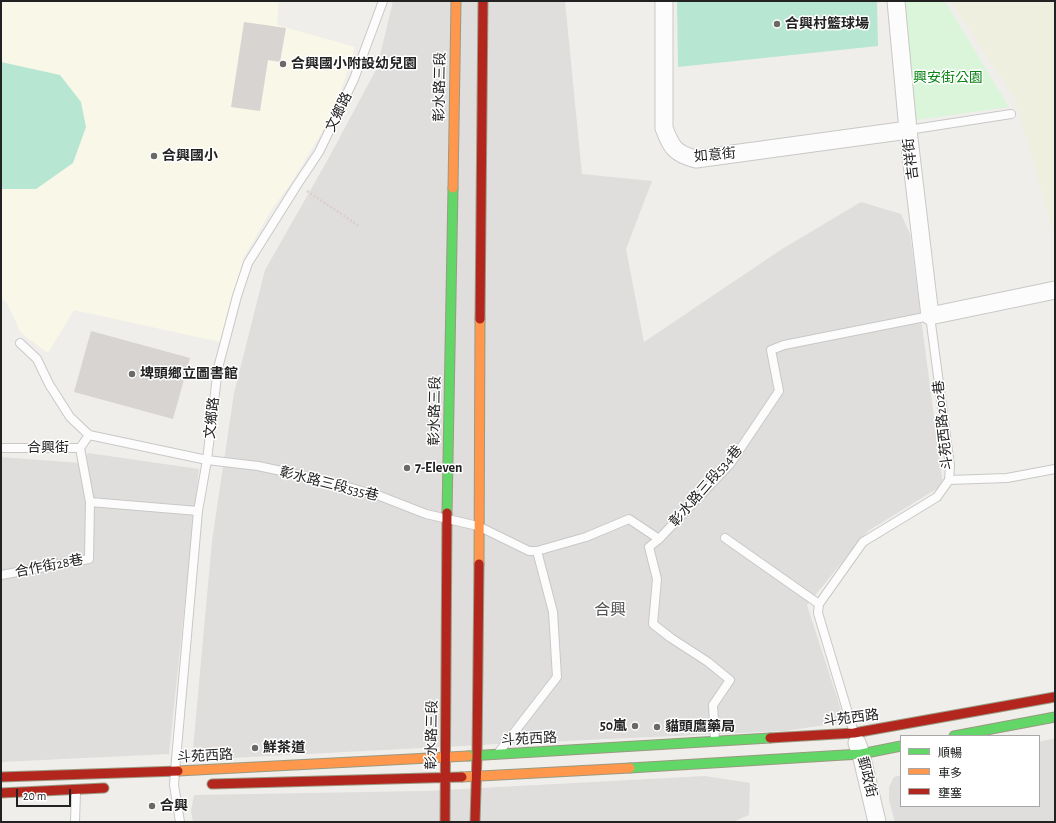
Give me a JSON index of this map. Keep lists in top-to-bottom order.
{
  "streets": {
    "main road": ["彰水路三段", "斗苑西路"],
    "street": ["如意街", "吉祥街", "郵政街"],
    "lane": [
      "文鄉路",
      "斗苑西路202巷",
      "合興街",
      "彰水路三段535巷",
      "彰水路三段534巷",
      "合作街28巷"
    ]
  },
  "crossings": [
    ["彰水路三段", "彰水路三段535巷"],
    ["彰水路三段", "斗苑西路"],
    ["文鄉路", "彰水路三段535巷"],
    ["文鄉路", "斗苑西路"],
    ["如意街", "吉祥街"],
    ["吉祥街", "斗苑西路202巷"],
    ["吉祥街", "彰水路三段534巷"],
    ["斗苑西路202巷", "彰水路三段534巷"],
    ["合興街", "彰水路三段535巷"],
    ["斗苑西路", "郵政街"]
  ],
  "districts": ["合興"],
  "parks": ["興安街公園"],
  "places": [
    "合興村籃球場",
    "合興國小附設幼兒園",
    "合興國小",
    "埤頭鄉立圖書館",
    "7-Eleven",
    "50嵐",
    "貓頭鷹藥局",
    "鮮茶道",
    "合興"
  ],
  "legend": ["順暢", "車多", "壅塞"],
  "scale_bar": "20 m"
}
